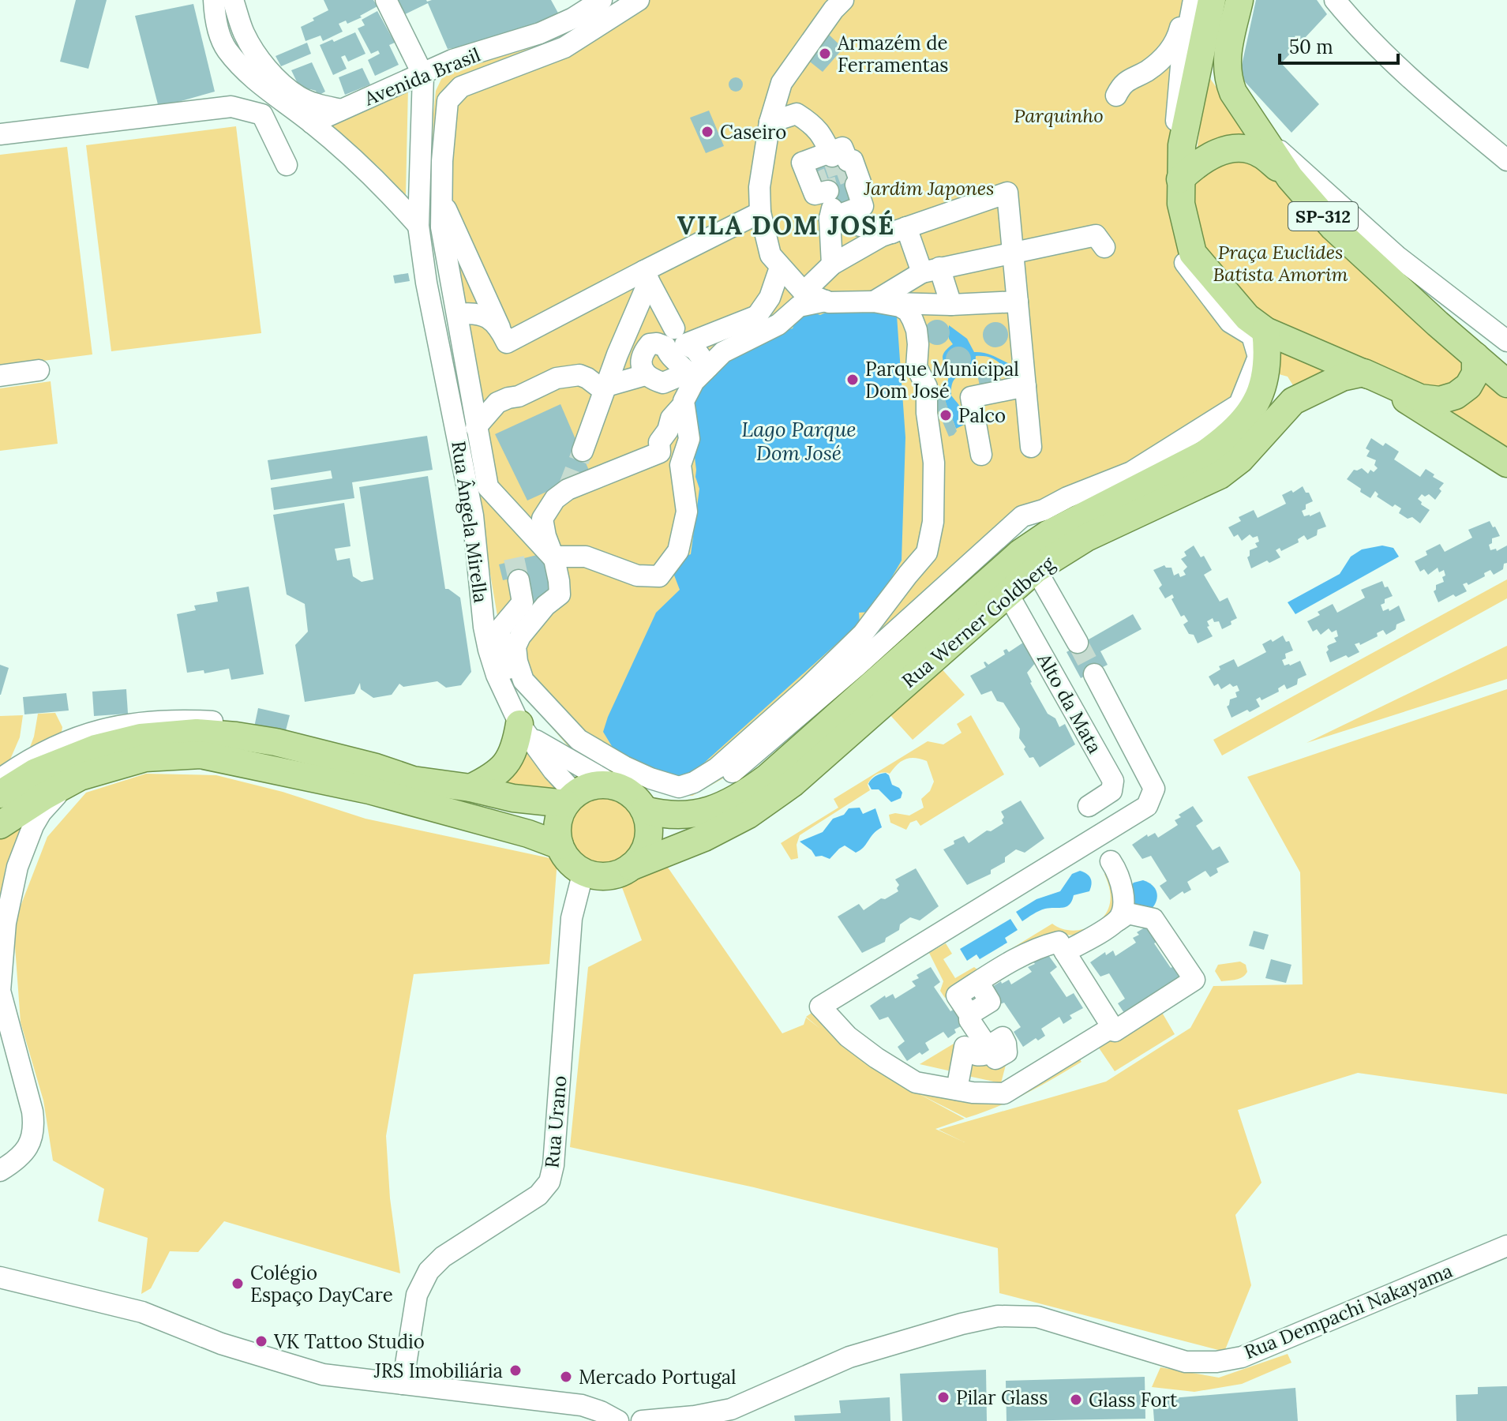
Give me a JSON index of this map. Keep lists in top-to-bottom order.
{
  "streets": {
    "main road": ["SP-312", "Rua Werner Goldberg"],
    "street": [
      "Avenida Brasil",
      "Rua Ângela Mirella",
      "Alto da Mata",
      "Rua Urano",
      "Rua Dempachi Nakayama"
    ]
  },
  "crossings": [
    ["Avenida Brasil", "Rua Ângela Mirella"],
    ["Rua Ângela Mirella", "Rua Werner Goldberg"],
    ["Rua Ângela Mirella", "Rua Urano"],
    ["Rua Werner Goldberg", "Alto da Mata"],
    ["Rua Werner Goldberg", "Rua Urano"]
  ],
  "districts": ["VILA DOM JOSÉ"],
  "water": ["Lago Parque Dom José"],
  "parks": ["Parquinho", "Jardim Japones", "Praça Euclides Batista Amorim"],
  "places": [
    "Armazém de Ferramentas",
    "Caseiro",
    "Parque Municipal Dom José",
    "Palco",
    "Colégio Espaço DayCare",
    "VK Tattoo Studio",
    "JRS Imobiliária",
    "Mercado Portugal",
    "Pilar Glass",
    "Glass Fort"
  ],
  "scale_bar": "50 m"
}
